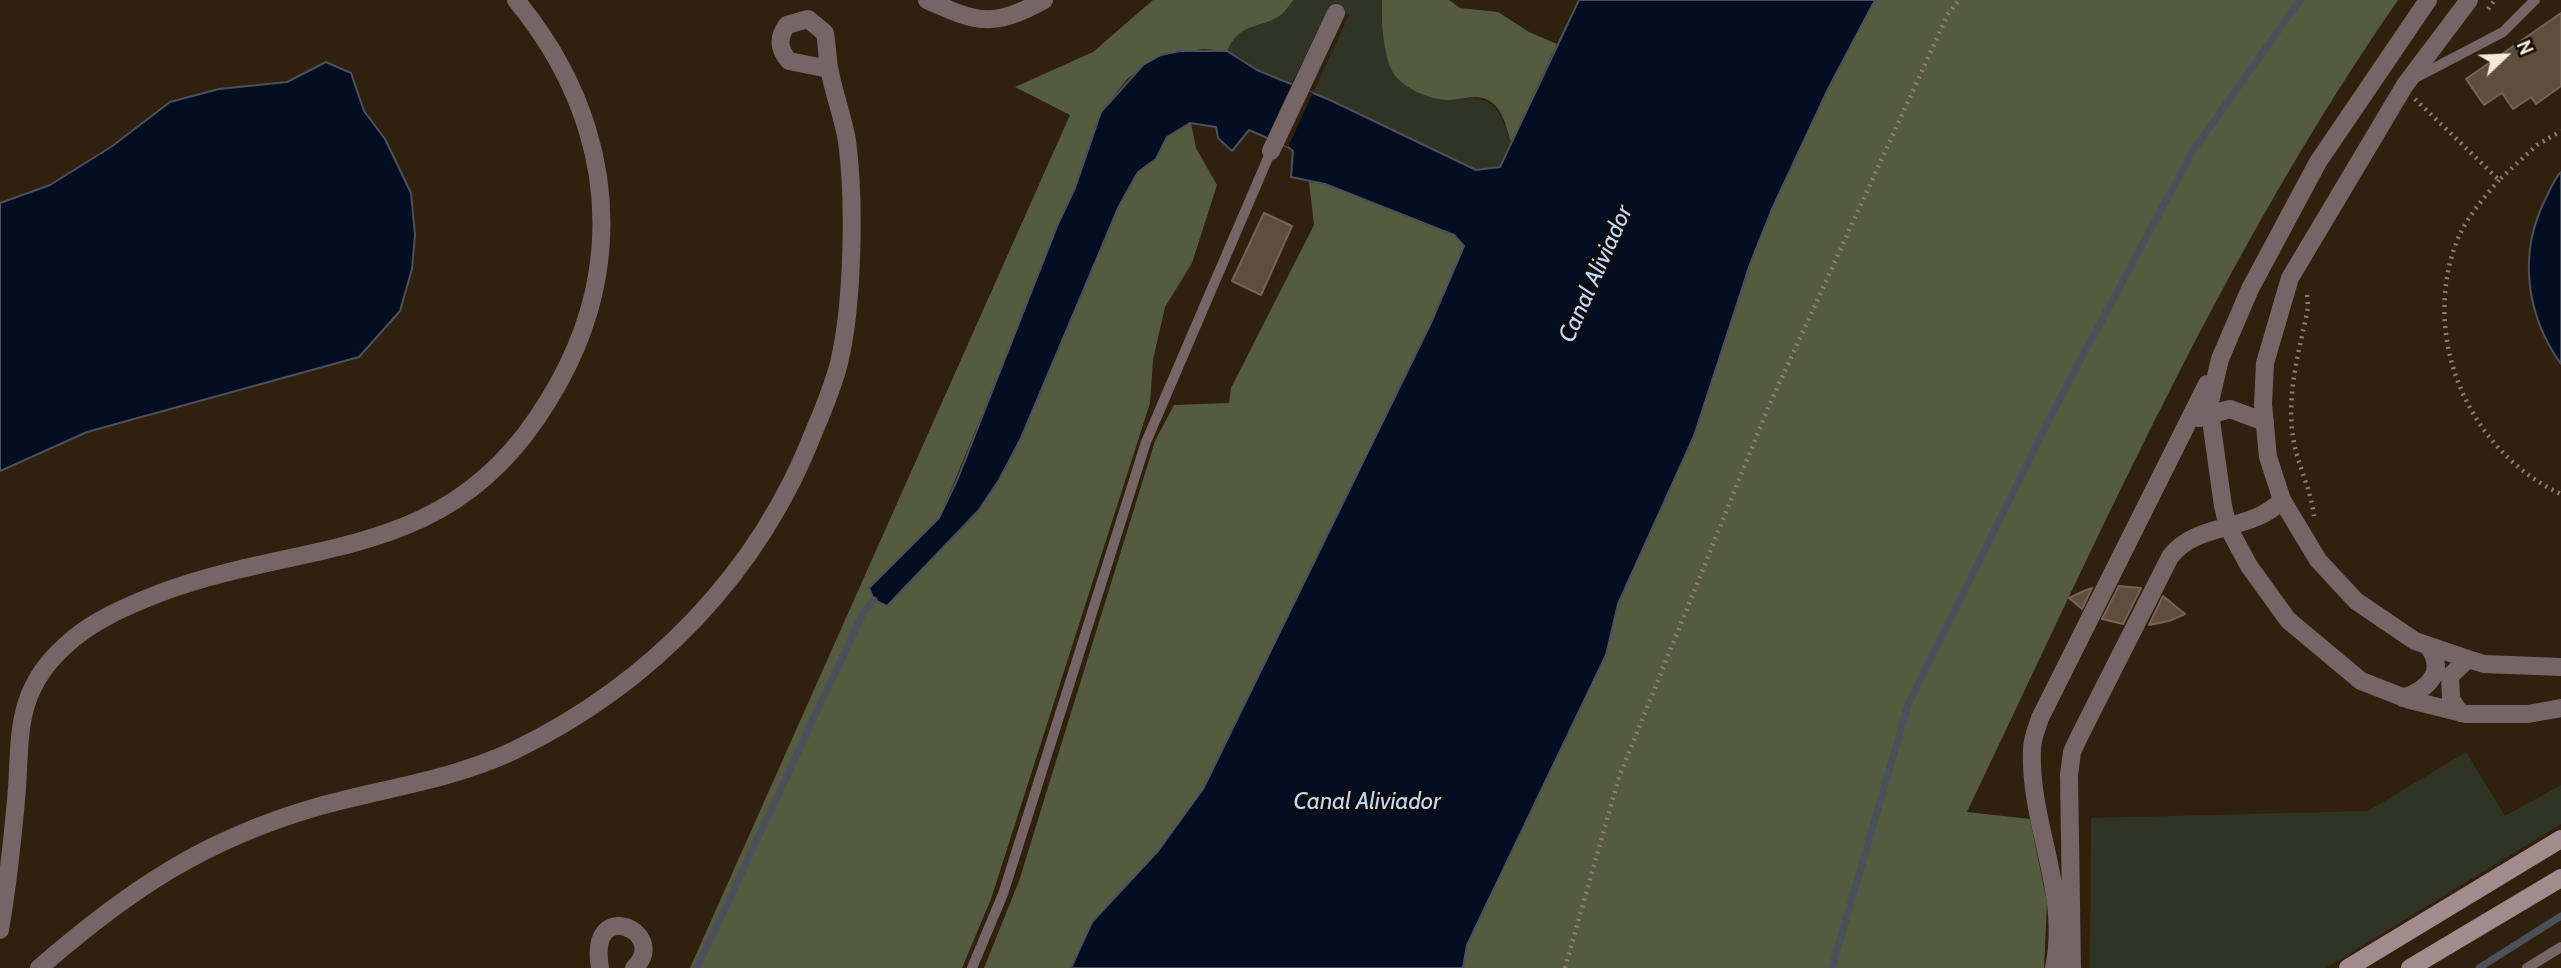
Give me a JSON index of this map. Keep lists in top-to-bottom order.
{
  "water": ["Canal Aliviador"],
  "north": "top right"
}
